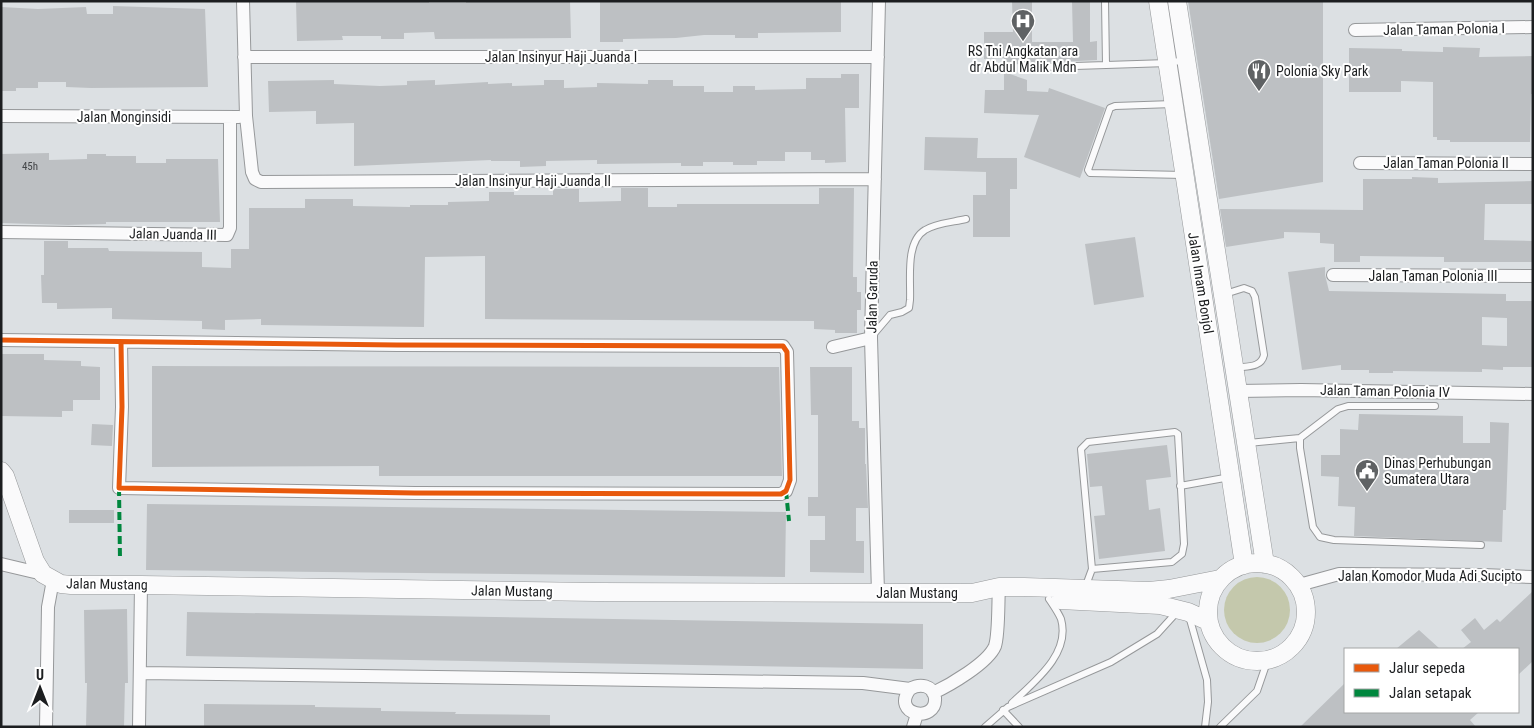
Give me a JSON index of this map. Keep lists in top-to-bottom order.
{
  "streets": {
    "main road": ["Jalan Imam Bonjol", "Jalan Mustang"],
    "street": [
      "Jalan Taman Polonia I",
      "Jalan Insinyur Haji Juanda I",
      "Jalan Monginsidi",
      "Jalan Taman Polonia II",
      "Jalan Insinyur Haji Juanda II",
      "Jalan Juanda III",
      "Jalan Taman Polonia III",
      "Jalan Garuda",
      "Jalan Taman Polonia IV",
      "Jalan Komodor Muda Adi Sucipto"
    ]
  },
  "crossings": [
    ["Jalan Insinyur Haji Juanda I", "Jalan Insinyur Haji Juanda II"],
    ["Jalan Insinyur Haji Juanda I", "Jalan Garuda"],
    ["Jalan Monginsidi", "Jalan Insinyur Haji Juanda II"],
    ["Jalan Monginsidi", "Jalan Juanda III"],
    ["Jalan Insinyur Haji Juanda II", "Jalan Garuda"],
    ["Jalan Imam Bonjol", "Jalan Taman Polonia IV"],
    ["Jalan Imam Bonjol", "Jalan Komodor Muda Adi Sucipto"],
    ["Jalan Imam Bonjol", "Jalan Mustang"],
    ["Jalan Garuda", "Jalan Mustang"],
    ["Jalan Komodor Muda Adi Sucipto", "Jalan Mustang"]
  ],
  "places": {
    "hospital": ["RS Tni Angkatan ara dr Abdul Malik Mdn"],
    "restaurant": ["Polonia Sky Park"],
    "public building": ["Dinas Perhubungan Sumatera Utara"]
  },
  "house_numbers": ["45h"],
  "legend": ["Jalur sepeda", "Jalan setapak"],
  "north": "top"
}
